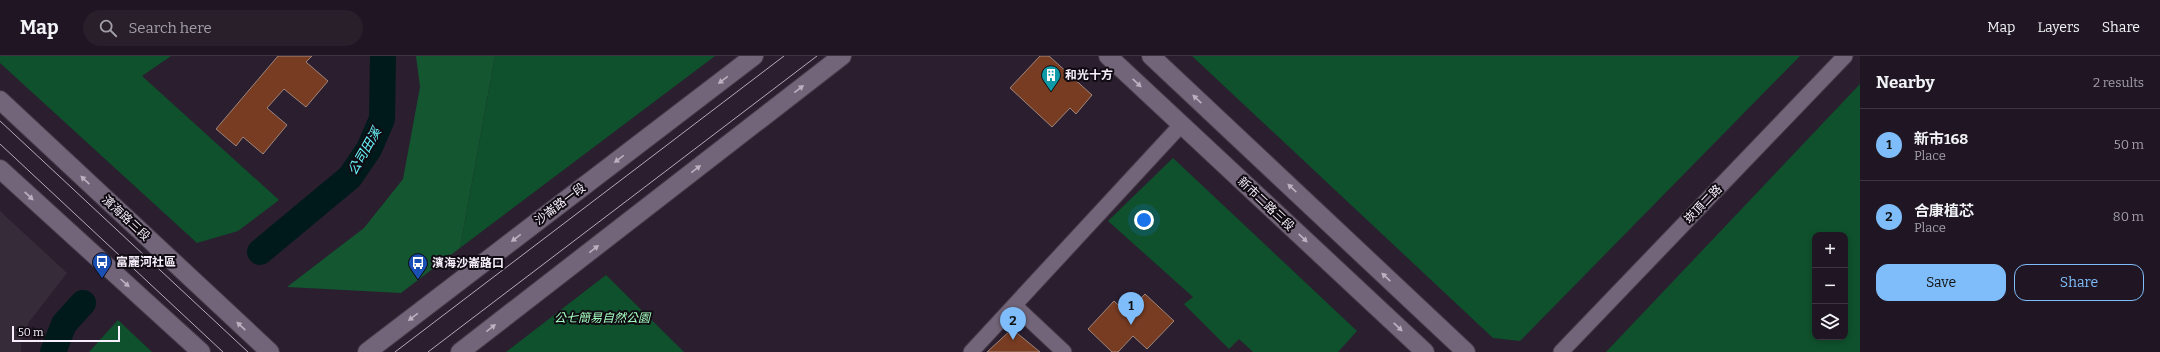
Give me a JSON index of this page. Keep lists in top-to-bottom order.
{
  "streets": {
    "street": [
      "沙崙路一段",
      "新市二路三段",
      "崁頂二路",
      "濱海路三段"
    ]
  },
  "water": ["公司田溪"],
  "parks": ["公七簡易自然公園"],
  "places": {
    "building": ["和光十方"],
    "bus stop": ["富麗河社區", "濱海沙崙路口"]
  },
  "scale_bar": "50 m",
  "page": {
    "header": "Map",
    "search": "Search here",
    "nav": ["Map", "Layers", "Share"],
    "heading": ["Nearby", "2 results"],
    "list": [
      {
        "mark": "1",
        "name": "新市168",
        "note": "Place",
        "value": "50 m"
      },
      {
        "mark": "2",
        "name": "合康植芯",
        "note": "Place",
        "value": "80 m"
      }
    ],
    "map_buttons": ["+", "−"],
    "buttons": ["Save", "Share"],
    "pins": ["1", "2"],
    "scale": "50 m"
  }
}
